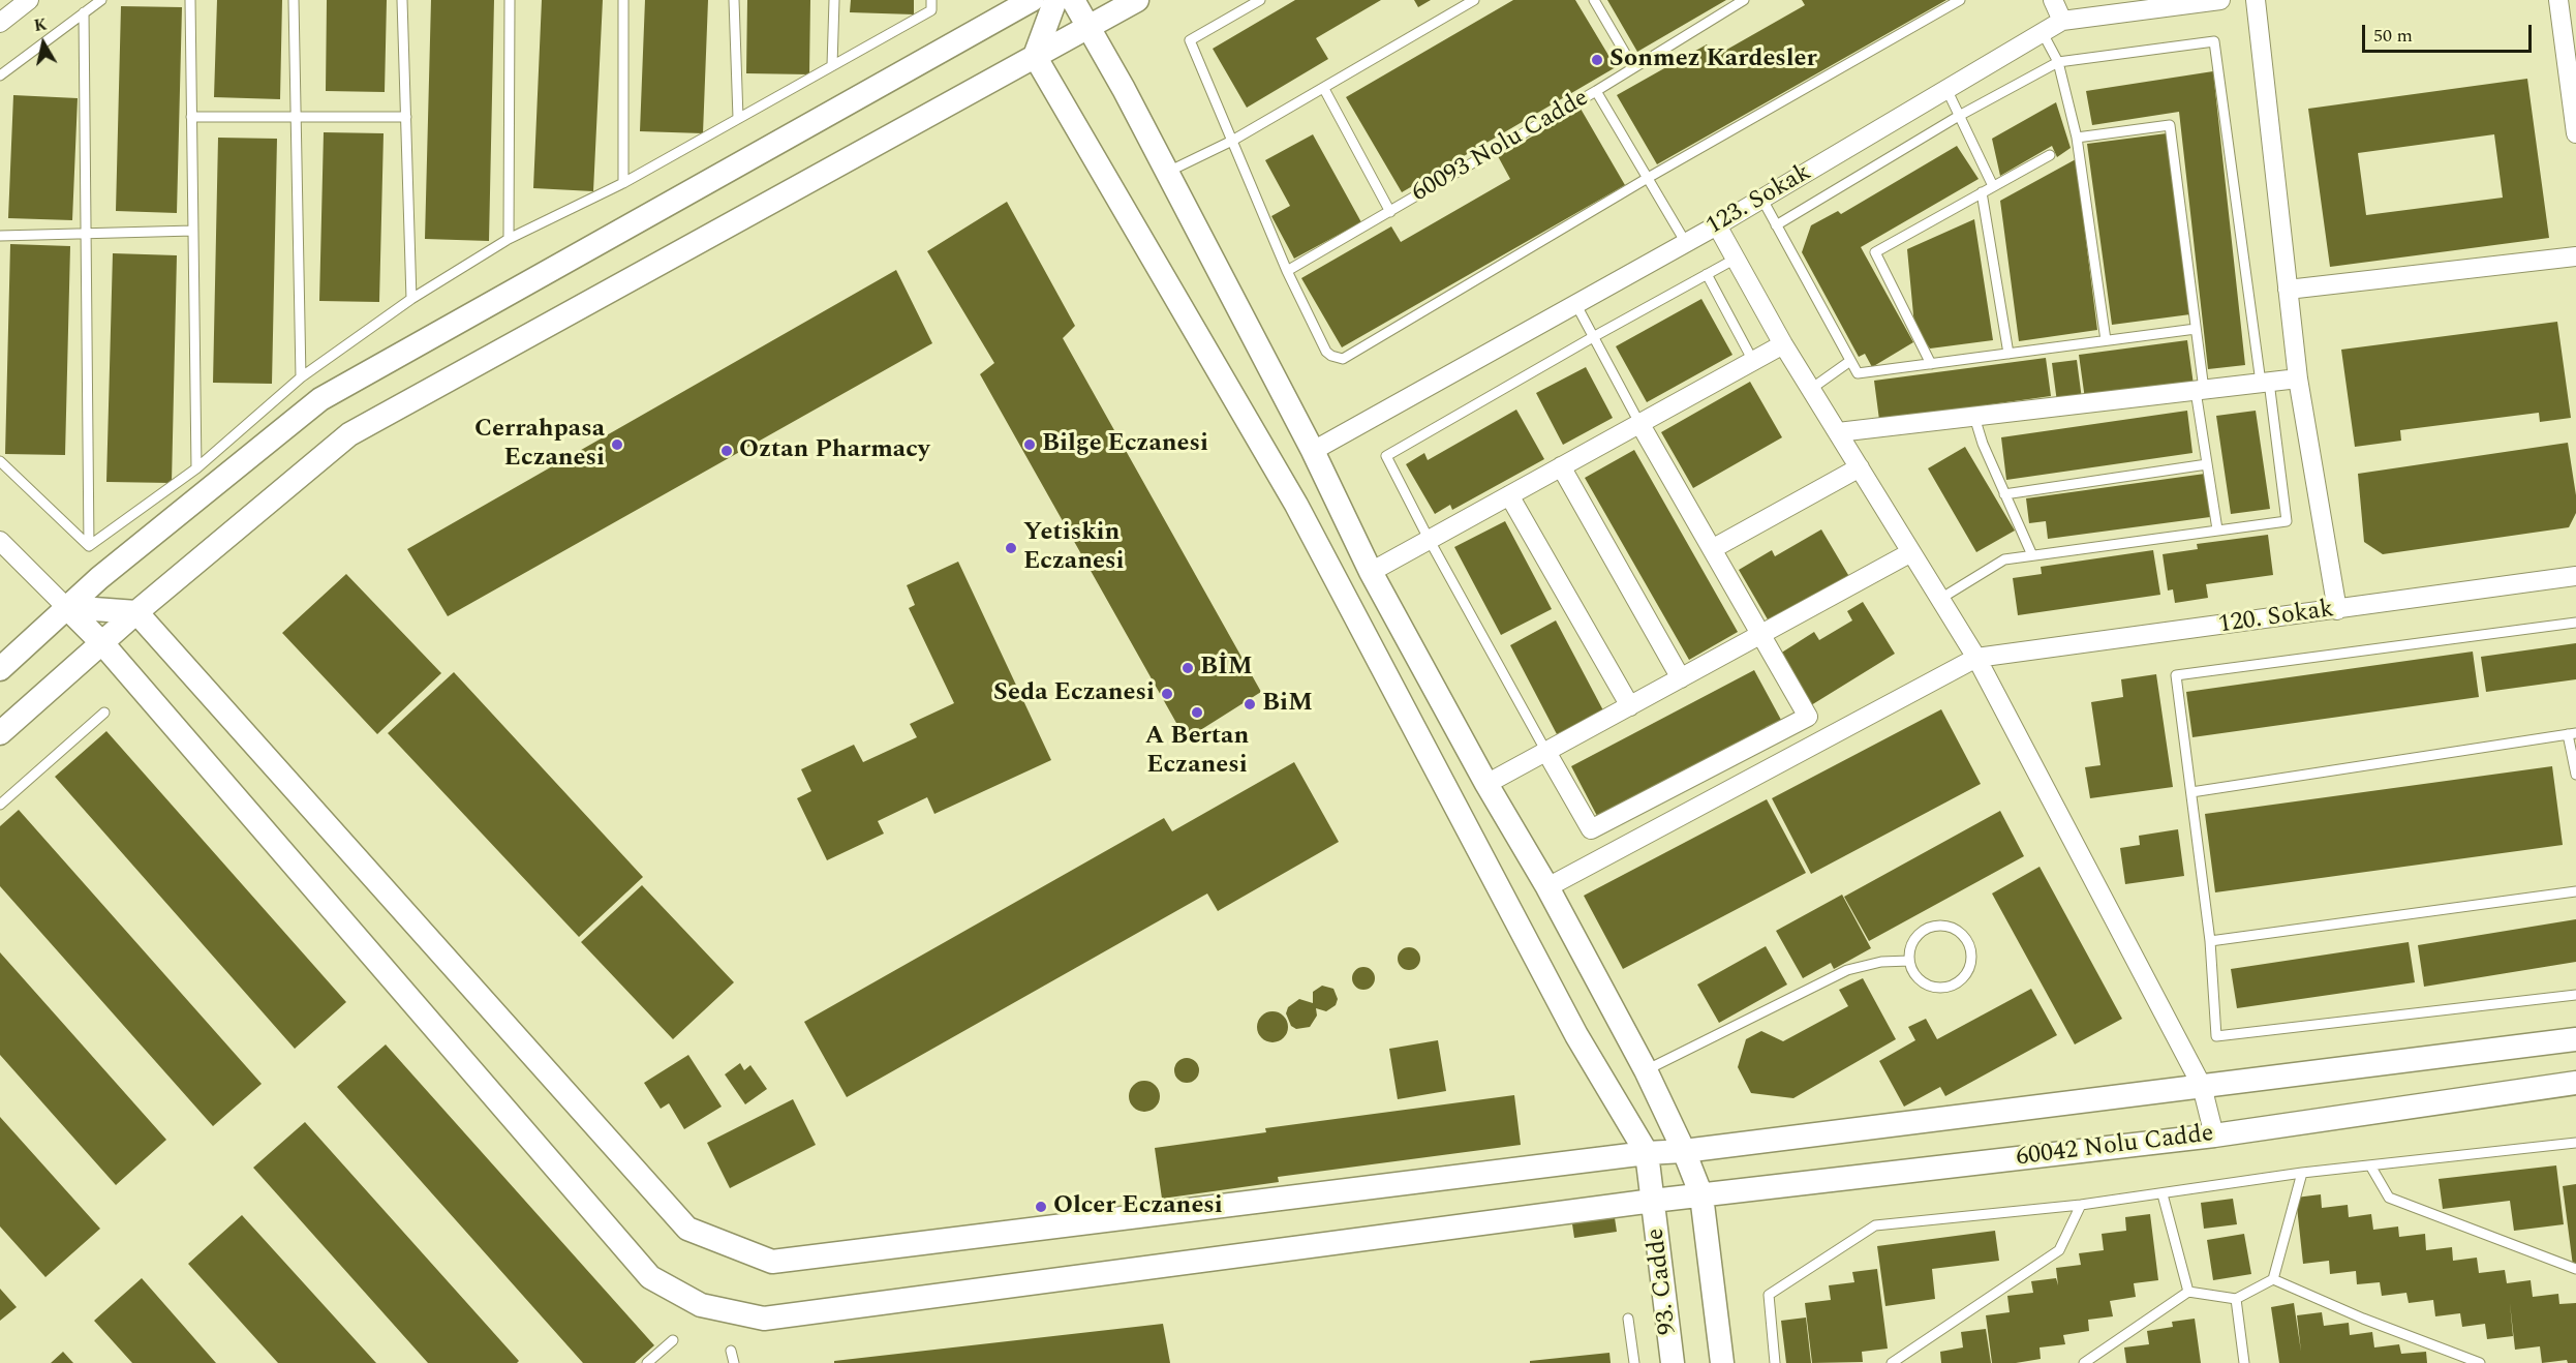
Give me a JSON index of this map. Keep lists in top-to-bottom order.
{
  "streets": {
    "street": [
      "123. Sokak",
      "120. Sokak",
      "60042 Nolu Cadde",
      "93. Cadde"
    ],
    "lane": ["60093 Nolu Cadde"]
  },
  "crossings": [
    ["60042 Nolu Cadde", "93. Cadde"]
  ],
  "places": [
    "Sonmez Kardesler",
    "Cerrahpasa Eczanesi",
    "Bilge Eczanesi",
    "Oztan Pharmacy",
    "Yetiskin Eczanesi",
    "BİM",
    "Seda Eczanesi",
    "BiM",
    "A Bertan Eczanesi",
    "Olcer Eczanesi"
  ],
  "scale_bar": "50 m",
  "north": "top"
}
